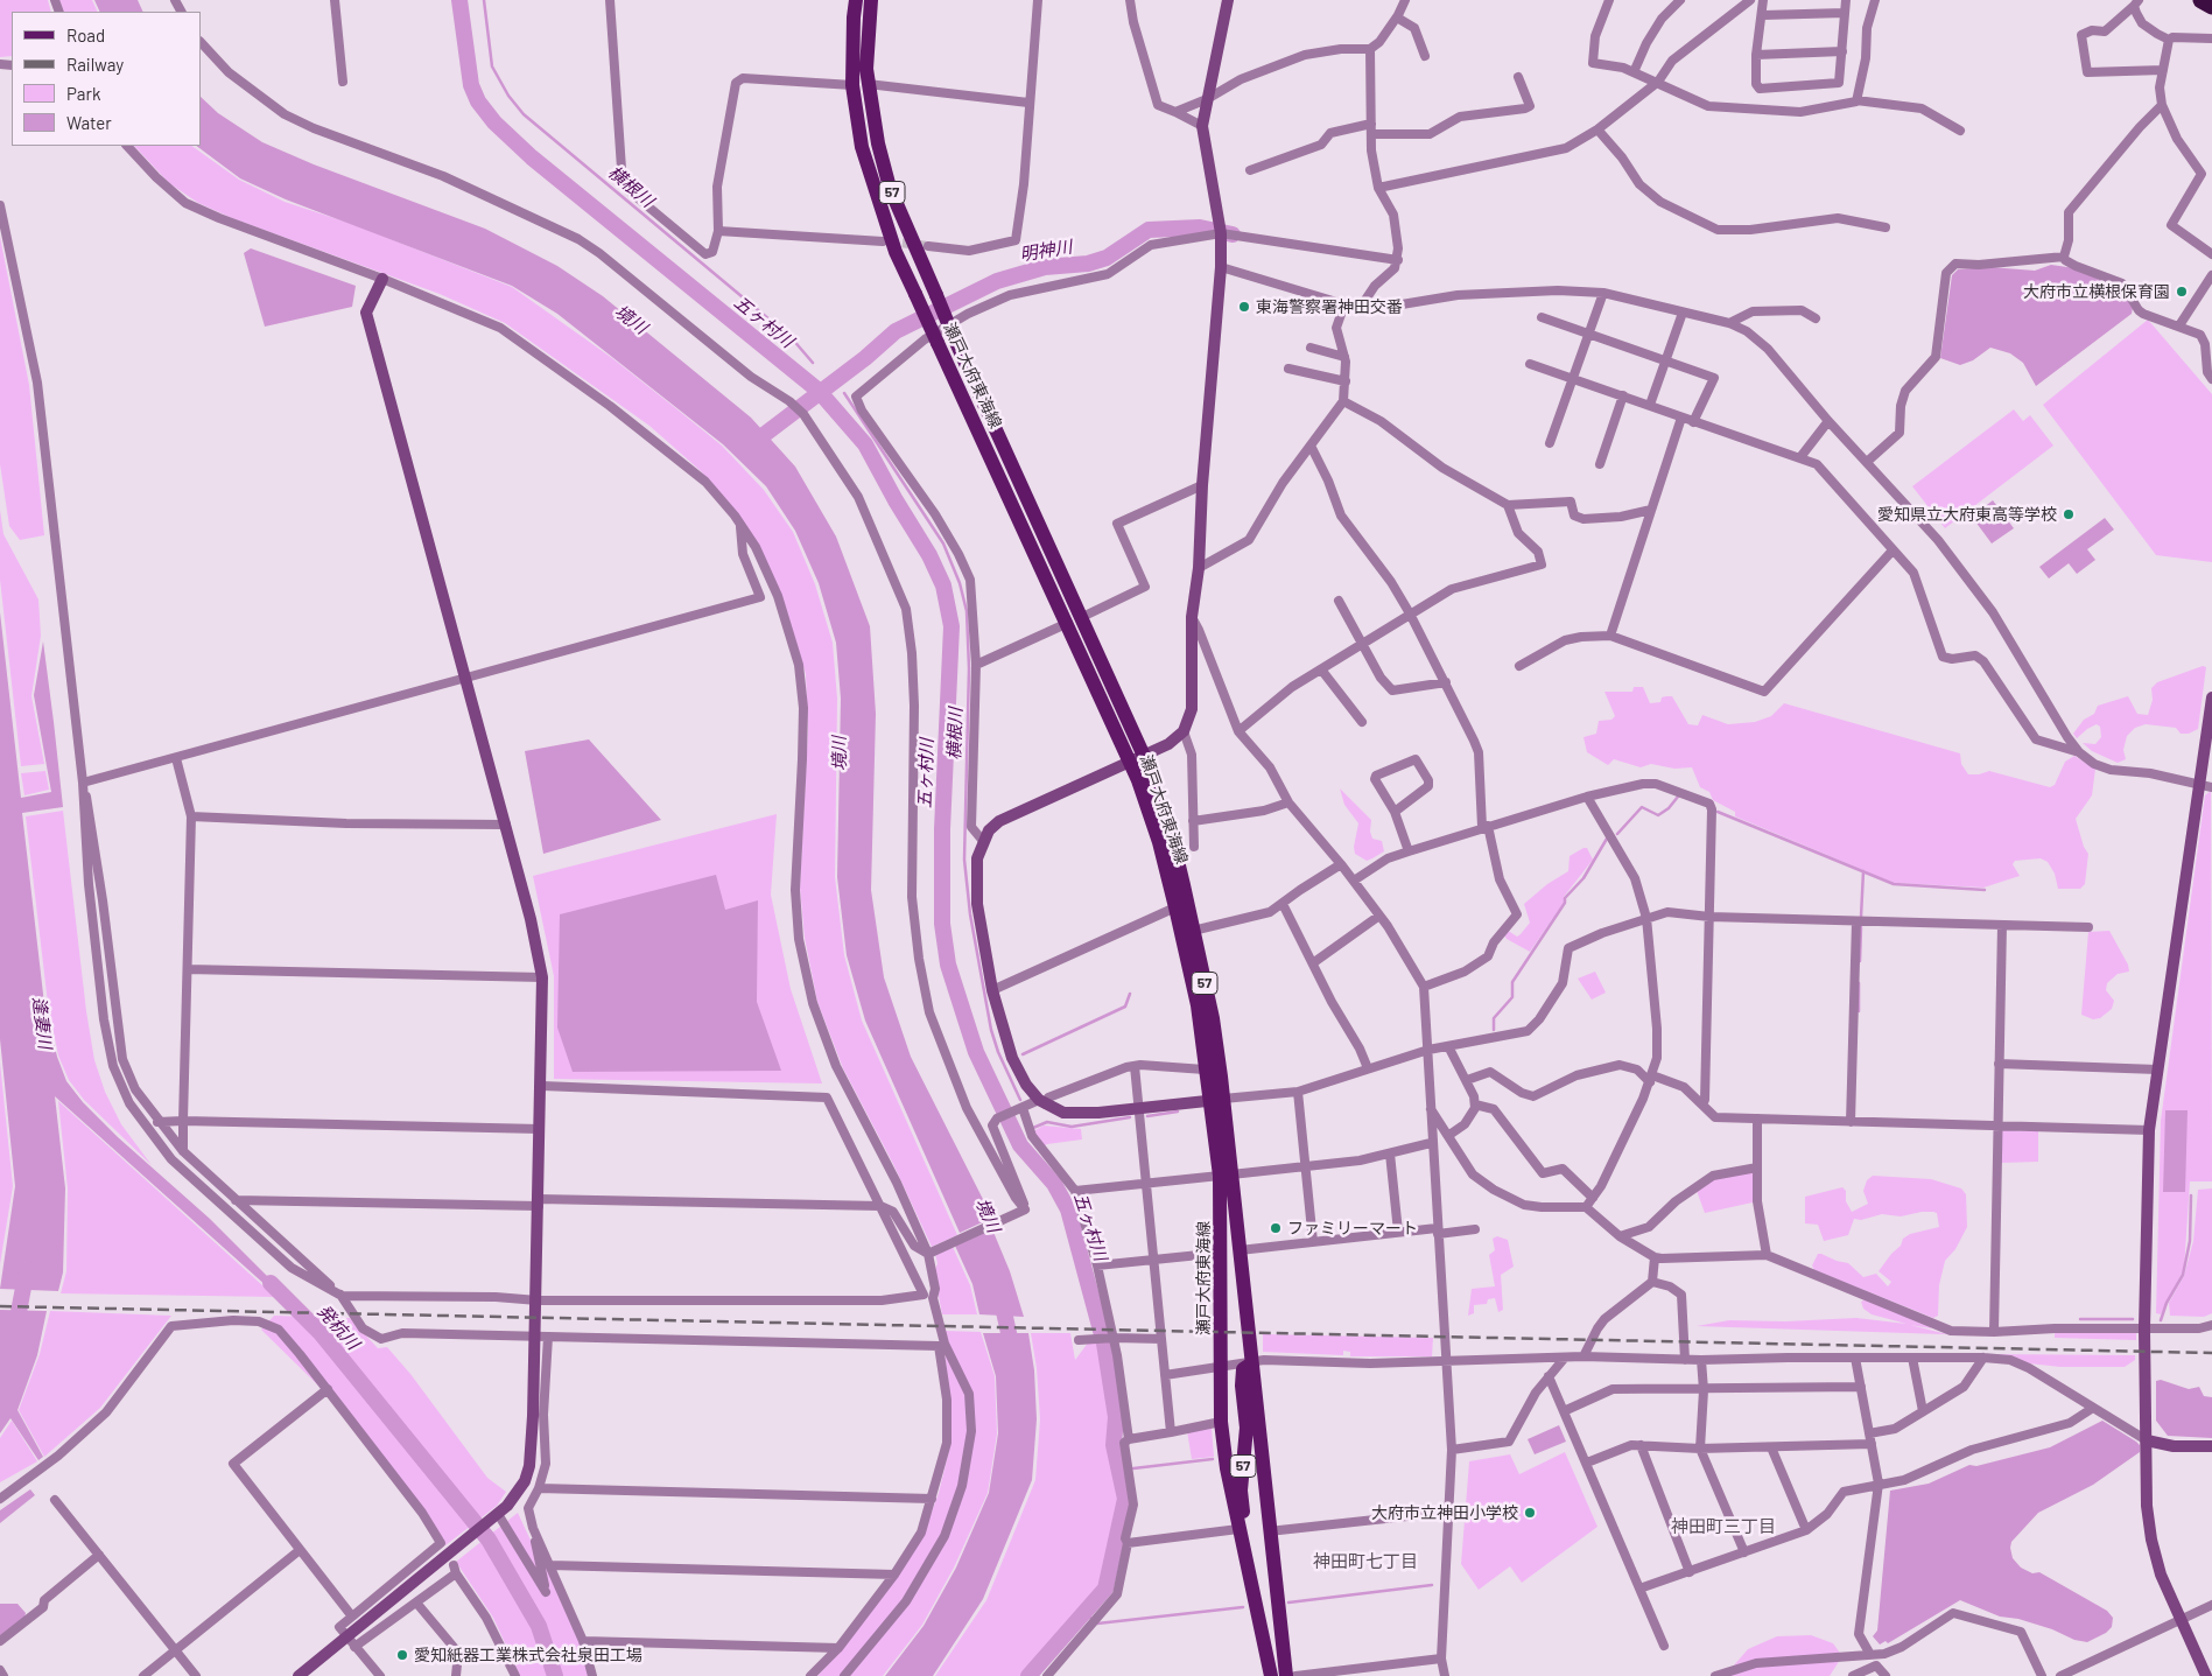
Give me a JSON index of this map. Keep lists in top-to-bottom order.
{
  "streets": {
    "main road": ["57", "瀬戸大府東海線"]
  },
  "crossings": [
    ["57", "瀬戸大府東海線"]
  ],
  "districts": ["神田町三丁目", "神田町七丁目"],
  "water": [
    "横根川",
    "明神川",
    "境川",
    "五ヶ村川",
    "逢妻川",
    "発杭川"
  ],
  "places": [
    "大府市立横根保育園",
    "東海警察署神田交番",
    "愛知県立大府東高等学校",
    "ファミリーマート",
    "大府市立神田小学校",
    "愛知紙器工業株式会社泉田工場"
  ],
  "legend": [
    "Road",
    "Railway",
    "Park",
    "Water"
  ]
}
